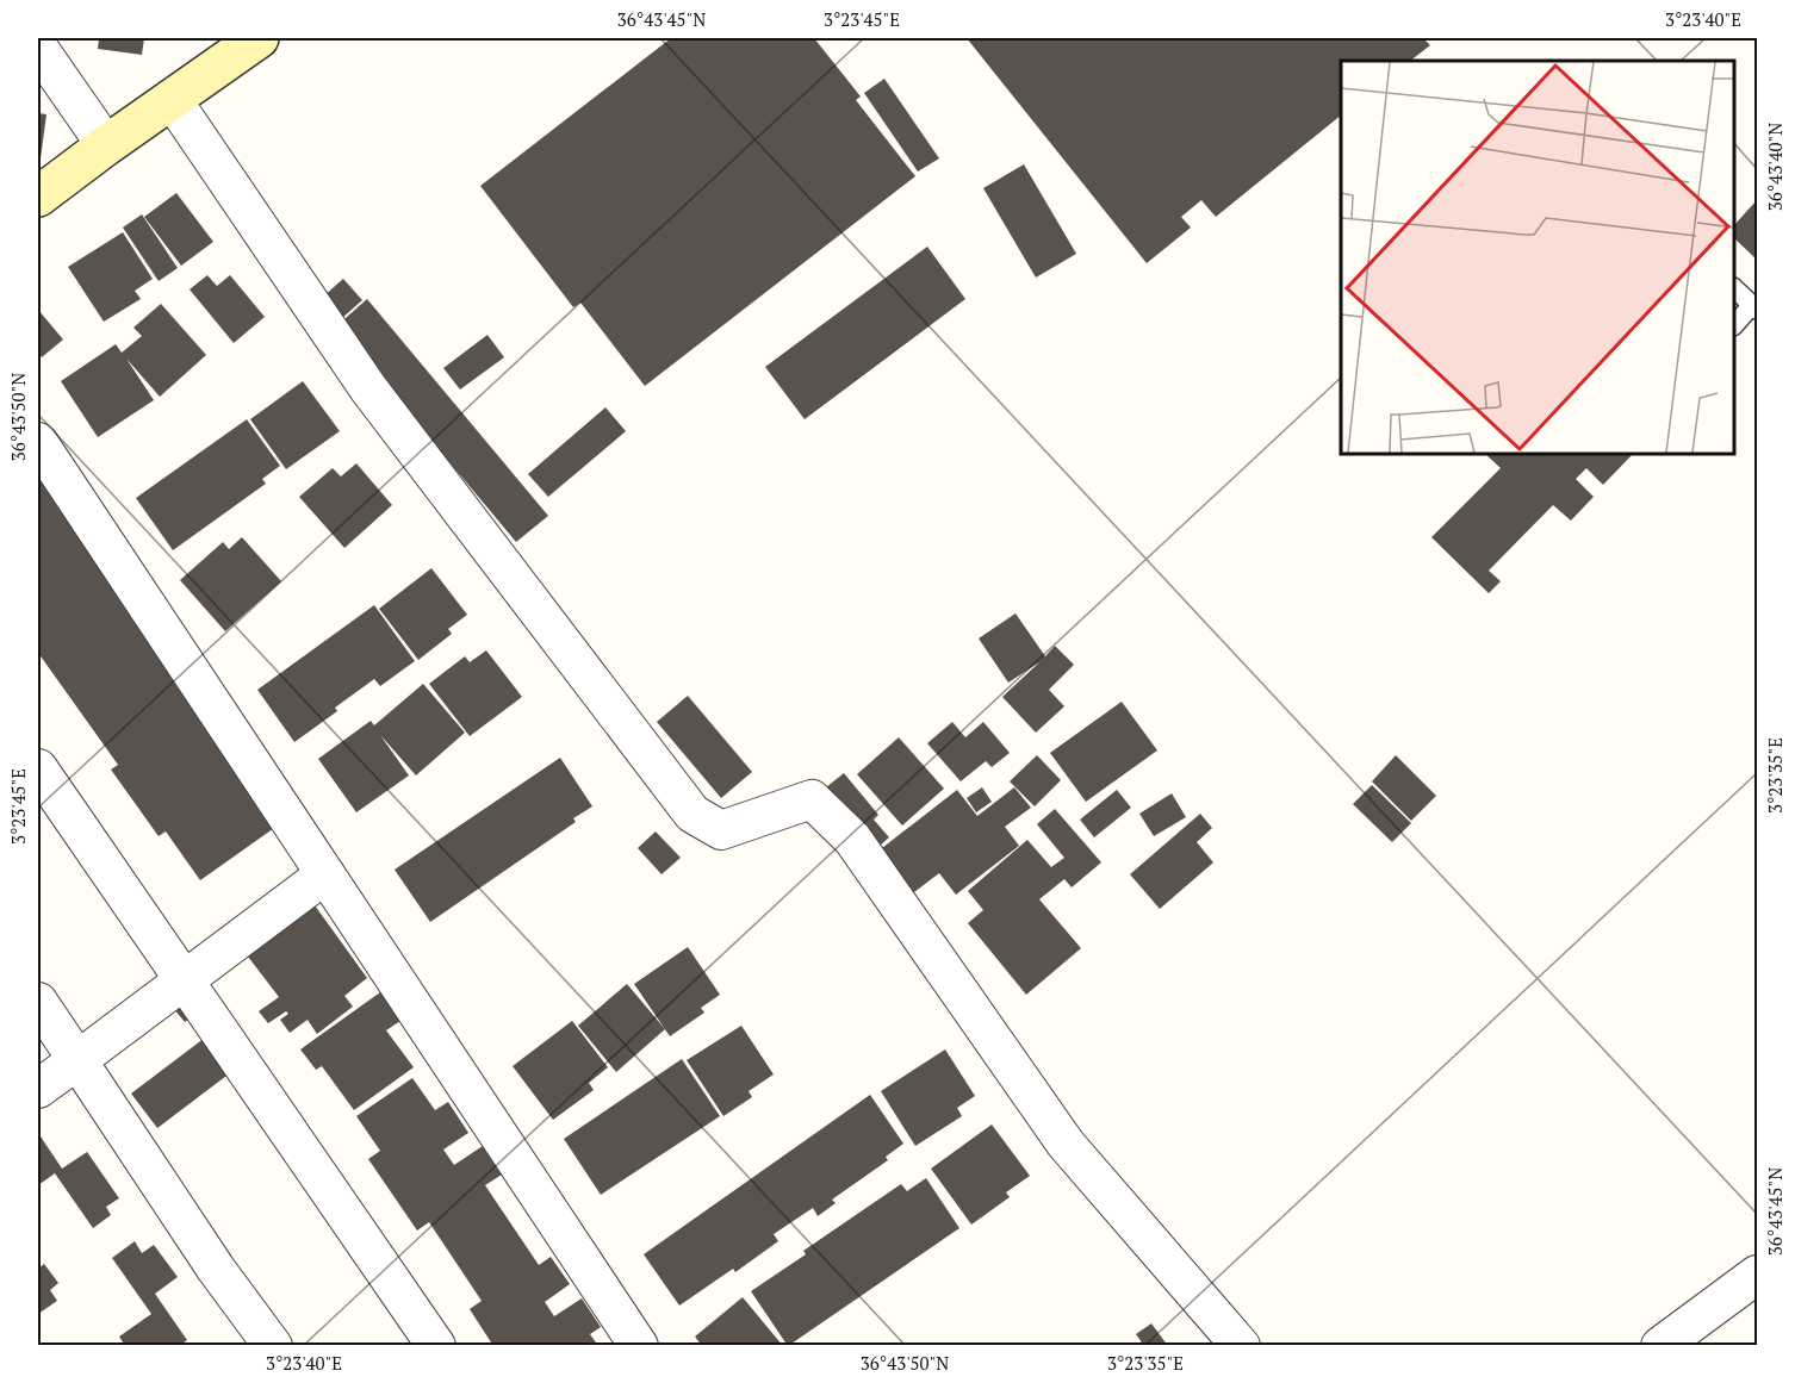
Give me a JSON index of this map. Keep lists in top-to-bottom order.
{
  "coordinates": [
    "36°43'45\"N",
    "3°23'45\"E",
    "3°23'40\"E",
    "36°43'40\"N",
    "36°43'50\"N",
    "3°23'35\"E"
  ]
}
